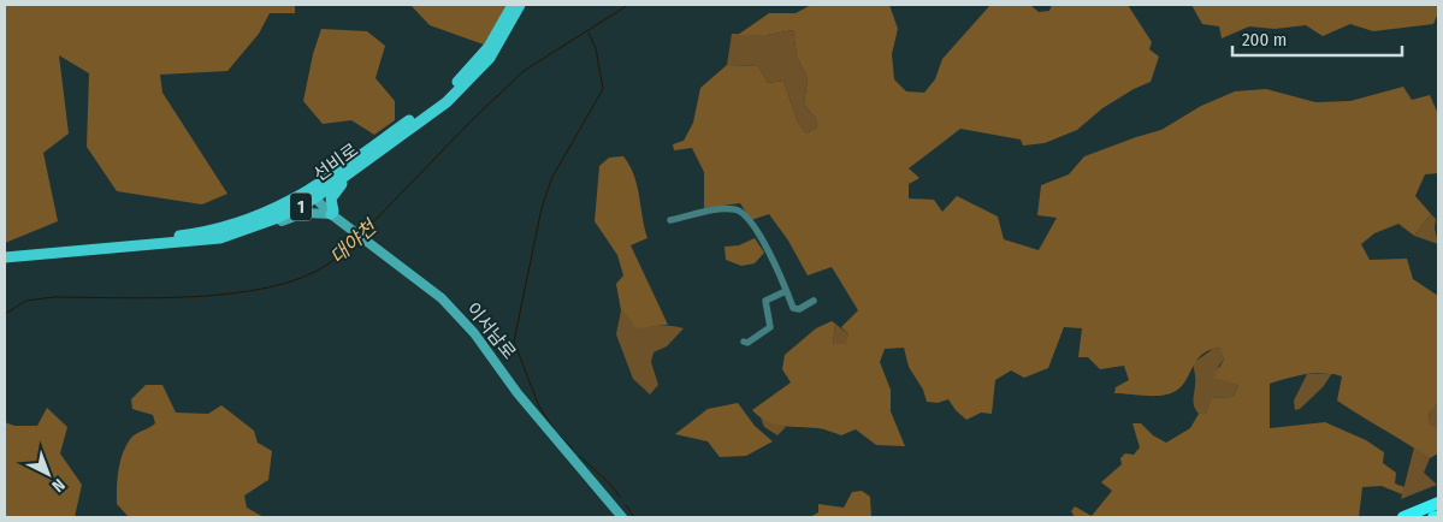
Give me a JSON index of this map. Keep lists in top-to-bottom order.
{
  "streets": {
    "main road": ["선비로", "1", "이서남로"]
  },
  "crossings": [
    ["선비로", "이서남로"]
  ],
  "water": ["대야천"],
  "scale_bar": "200 m",
  "north": "bottom right"
}
